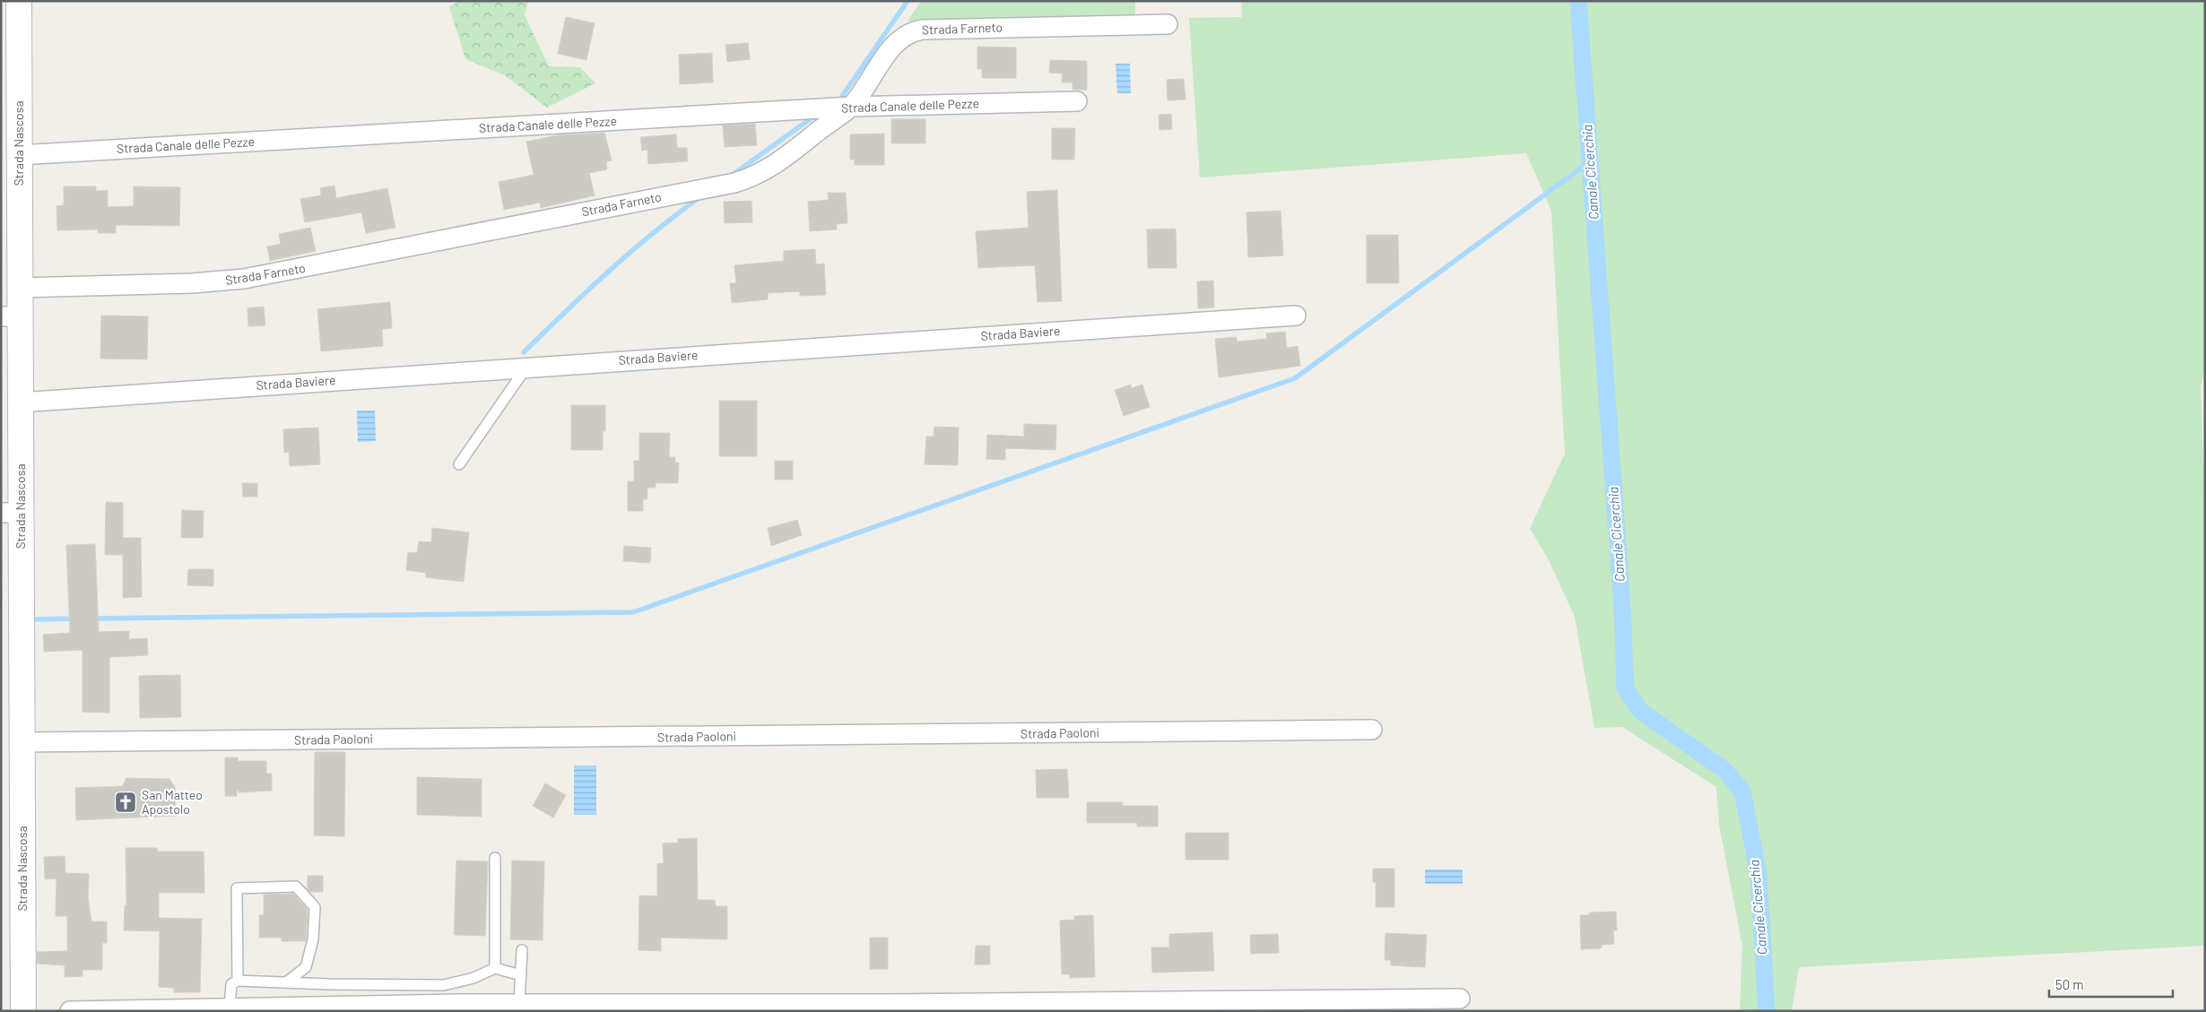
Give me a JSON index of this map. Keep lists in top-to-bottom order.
{
  "streets": {
    "street": [
      "Strada Farneto",
      "Strada Canale delle Pezze",
      "Strada Nascosa",
      "Strada Baviere",
      "Strada Paoloni"
    ]
  },
  "crossings": [
    ["Strada Farneto", "Strada Canale delle Pezze"],
    ["Strada Farneto", "Strada Nascosa"],
    ["Strada Canale delle Pezze", "Strada Nascosa"],
    ["Strada Nascosa", "Strada Baviere"],
    ["Strada Nascosa", "Strada Paoloni"]
  ],
  "water": ["Canale Cicerchia"],
  "places": {
    "church": ["San Matteo Apostolo"]
  },
  "scale_bar": "50 m"
}
